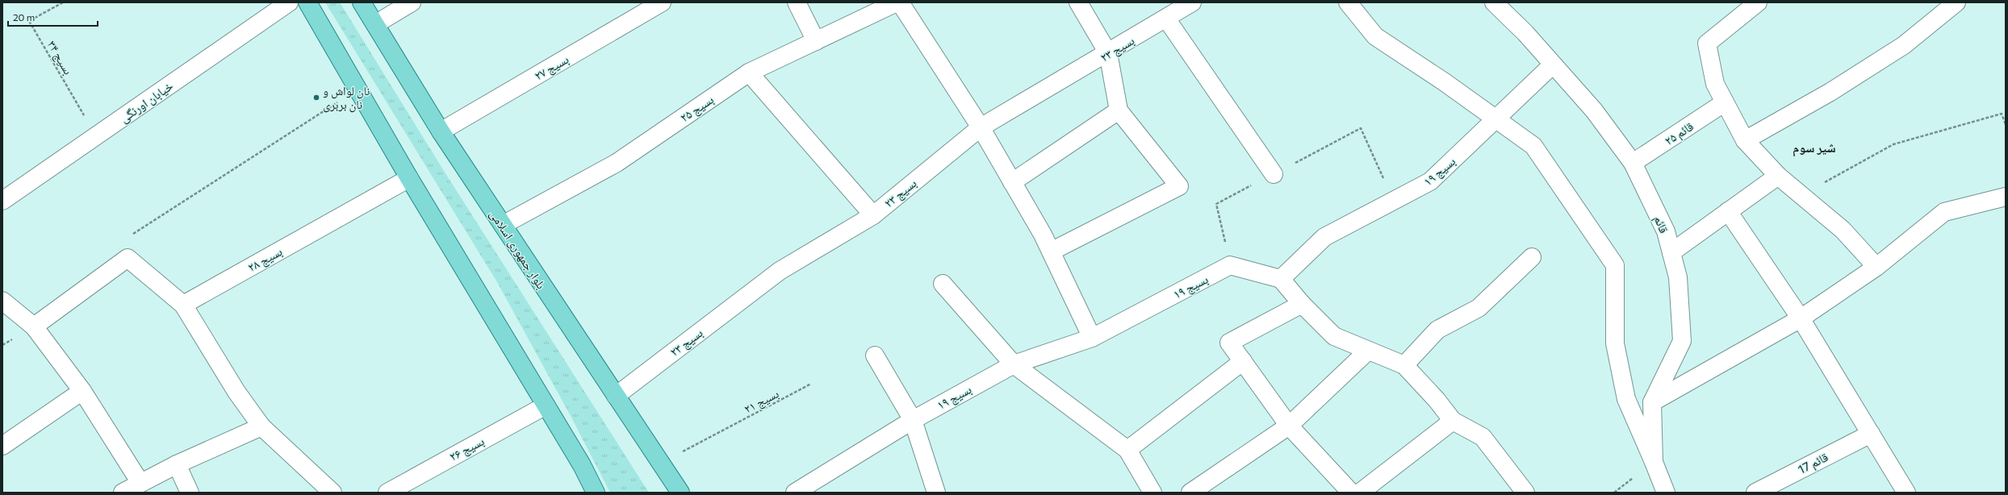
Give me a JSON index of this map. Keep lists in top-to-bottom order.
{
  "streets": {
    "main road": ["بلوار جمهوری اسلامی"],
    "street": [
      "بسیج ۲۳",
      "بسیج ۲۷",
      "خیابان اورنگی",
      "بسیج ۲۵",
      "قائم ۲۵",
      "بسیج ۱۹",
      "قائم",
      "بسیج ۲۸",
      "بسیج ۲۶",
      "قائم 17"
    ],
    "path": ["بسیج ۳۴", "بسیج ۲۱"]
  },
  "crossings": [
    ["بسیج ۲۳", "بلوار جمهوری اسلامی"],
    ["بسیج ۳۴", "خیابان اورنگی"],
    ["بسیج ۲۷", "بلوار جمهوری اسلامی"],
    ["بسیج ۲۵", "بلوار جمهوری اسلامی"],
    ["قائم ۲۵", "قائم"],
    ["بسیج ۱۹", "قائم"],
    ["بلوار جمهوری اسلامی", "بسیج ۲۱"]
  ],
  "districts": ["شیر سوم"],
  "places": ["نان لواش و نان بربری"],
  "scale_bar": "20 m"
}
